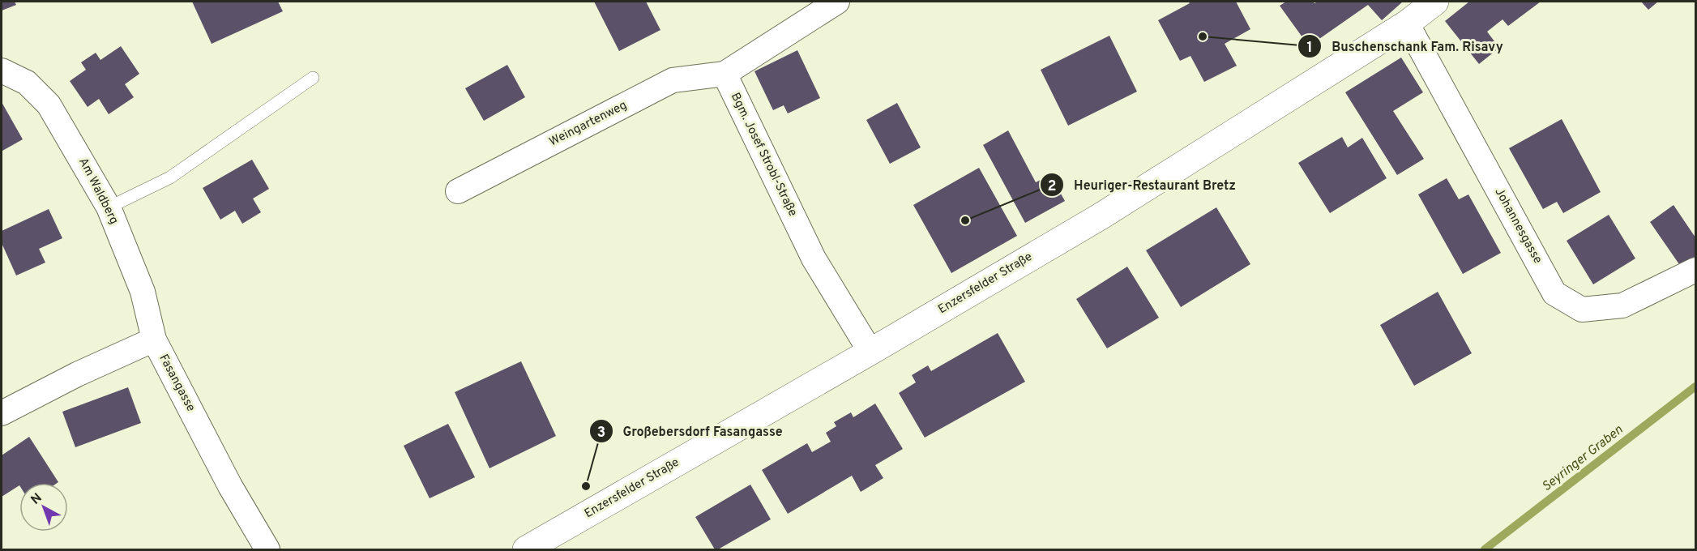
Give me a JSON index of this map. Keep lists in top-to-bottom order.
{
  "streets": {
    "street": [
      "Weingartenweg",
      "Bgm. Josef Strobl-Straße",
      "Am Waldberg",
      "Johannesgasse",
      "Enzersfelder Straße",
      "Fasangasse"
    ]
  },
  "crossings": [
    ["Weingartenweg", "Bgm. Josef Strobl-Straße"],
    ["Bgm. Josef Strobl-Straße", "Enzersfelder Straße"],
    ["Am Waldberg", "Fasangasse"],
    ["Johannesgasse", "Enzersfelder Straße"]
  ],
  "water": ["Seyringer Graben"],
  "places": ["Buschenschank Fam. Risavy", "Heuriger-Restaurant Bretz", "Großebersdorf Fasangasse"],
  "north": "top left"
}
